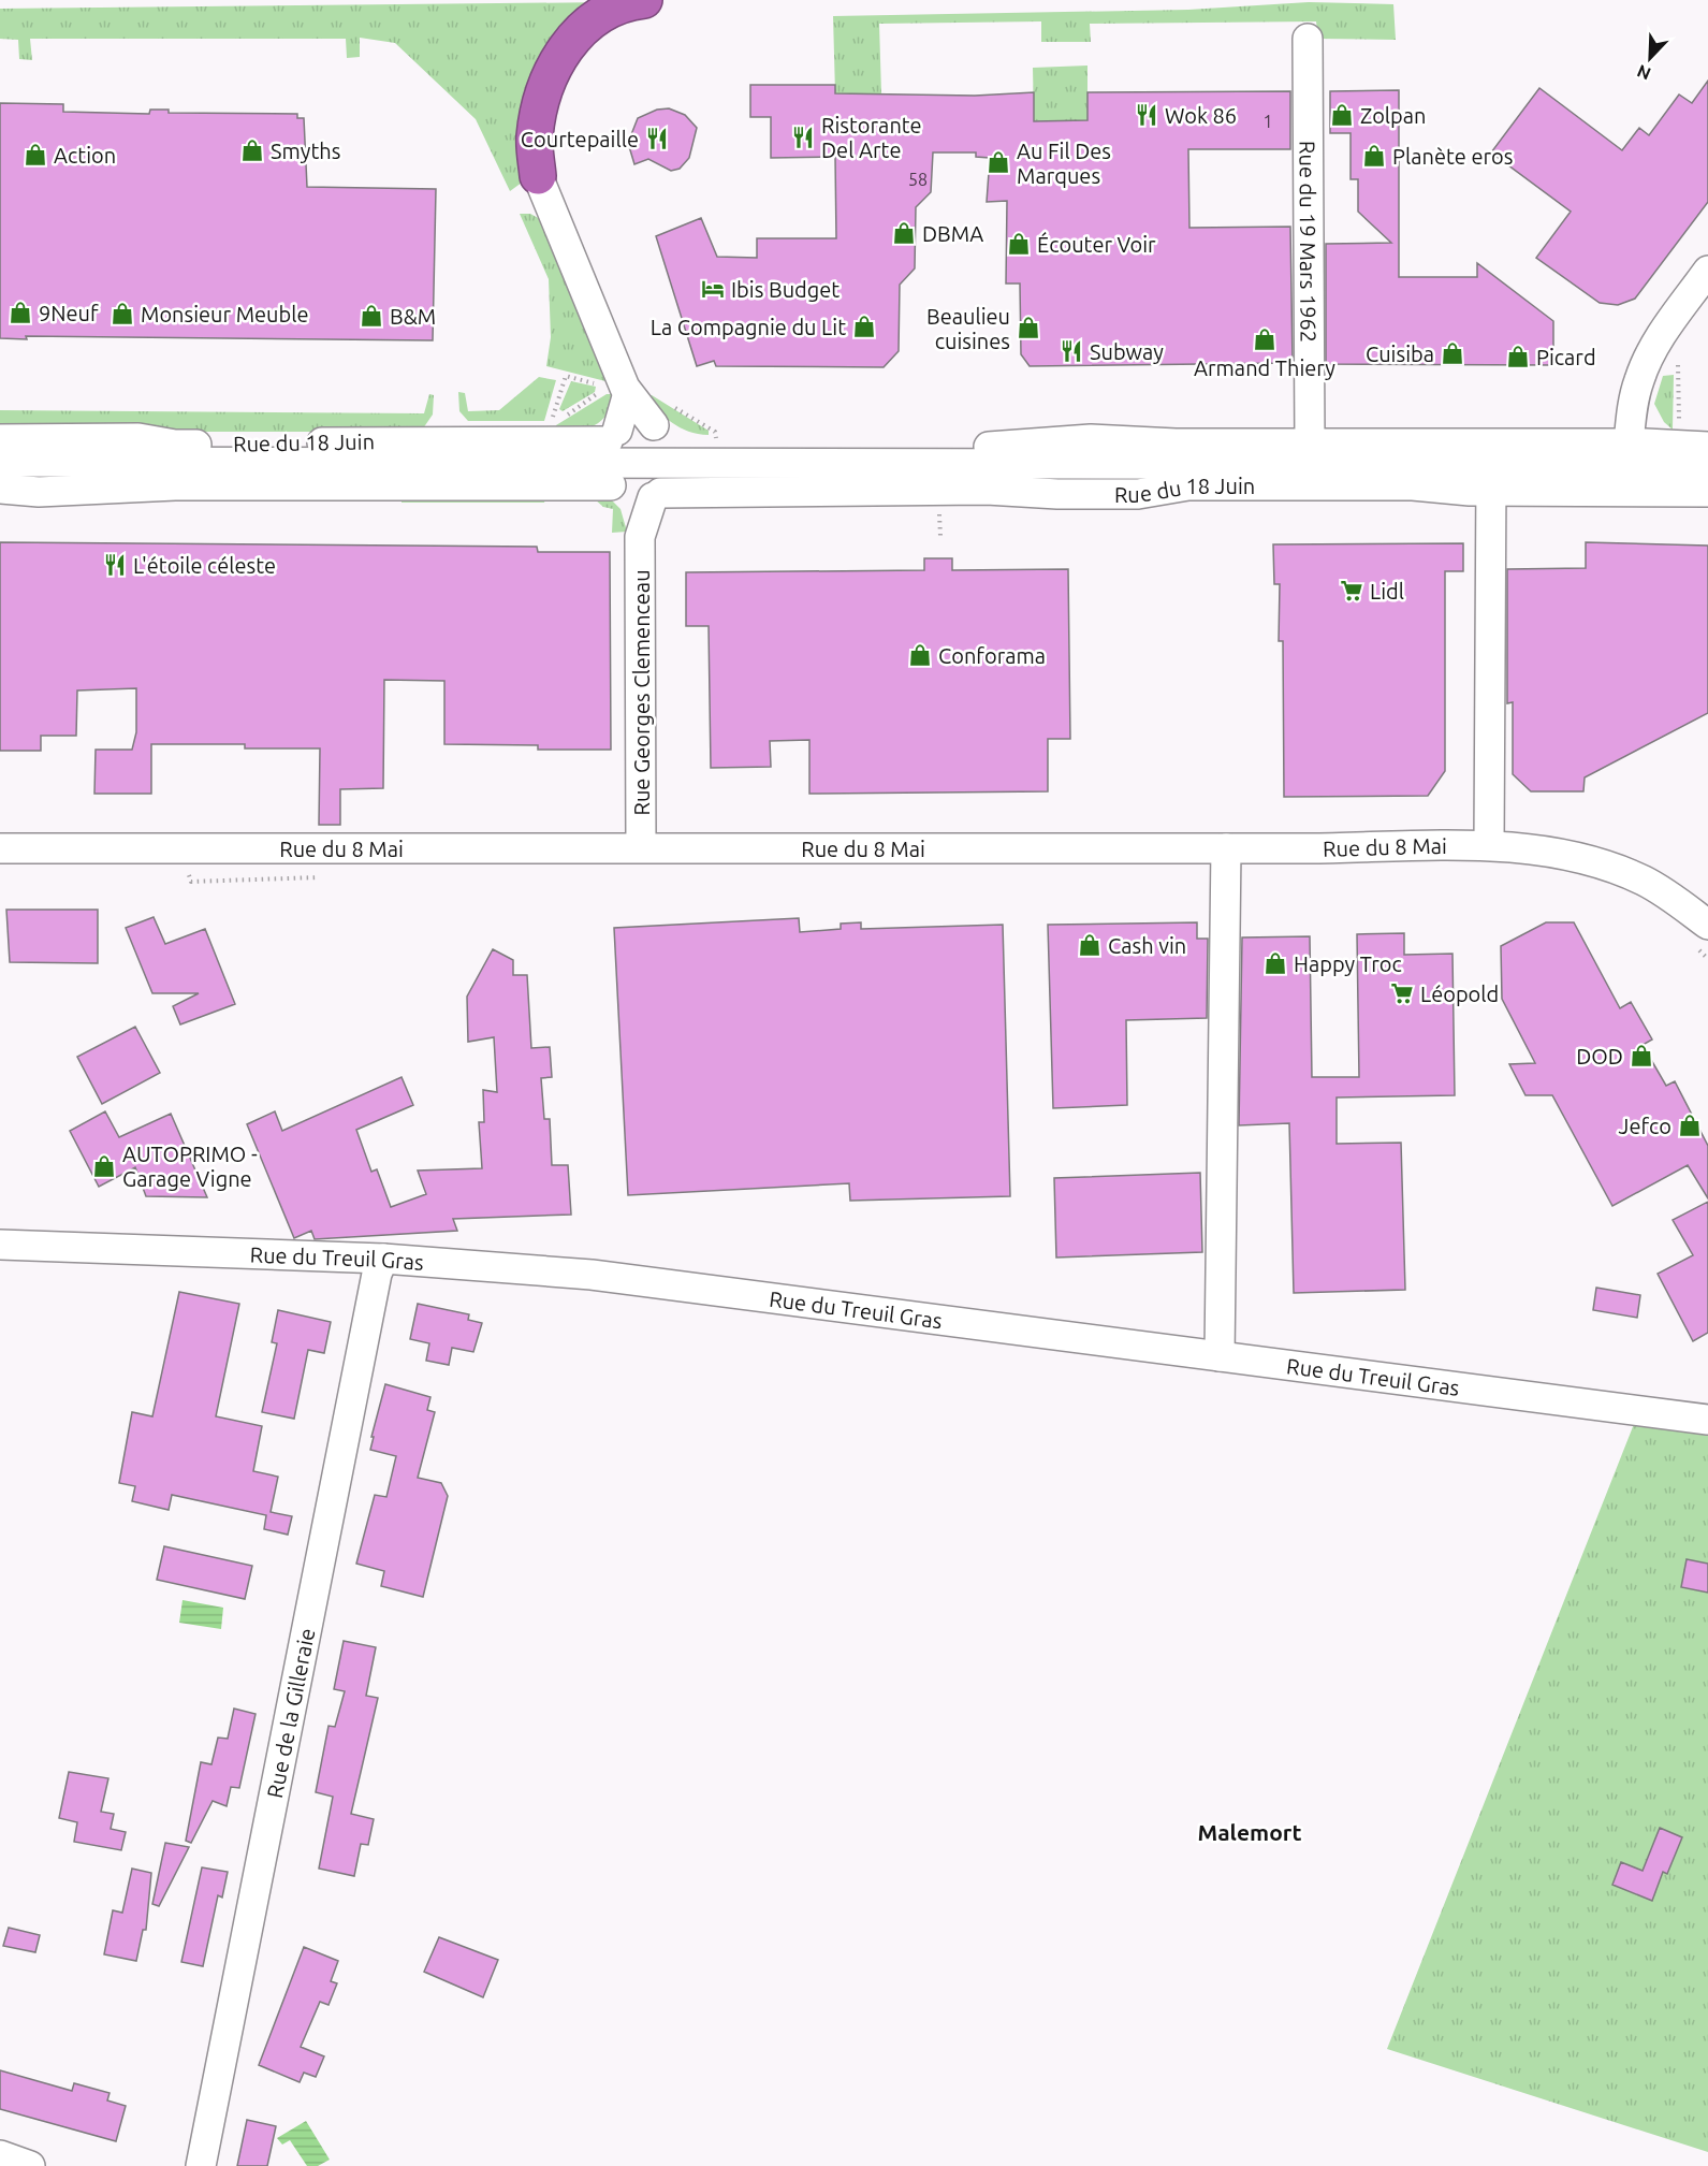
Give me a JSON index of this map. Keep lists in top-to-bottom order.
{
  "streets": {
    "street": [
      "Rue du 19 Mars 1962",
      "Rue du 18 Juin",
      "Rue Georges Clemenceau",
      "Rue du 8 Mai",
      "Rue du Treuil Gras",
      "Rue de la Gilleraie"
    ]
  },
  "crossings": [
    ["Rue du 19 Mars 1962", "Rue du 18 Juin"],
    ["Rue Georges Clemenceau", "Rue du 8 Mai"],
    ["Rue du Treuil Gras", "Rue de la Gilleraie"]
  ],
  "districts": ["Malemort"],
  "places": {
    "restaurant": [
      "Wok 86",
      "Ristorante Del Arte",
      "Courtepaille",
      "Subway",
      "L'étoile céleste"
    ],
    "shop": [
      "Zolpan",
      "Smyths",
      "Action",
      "Planète eros",
      "Au Fil Des Marques",
      "DBMA",
      "Écouter Voir",
      "9Neuf",
      "Monsieur Meuble",
      "B&M",
      "La Compagnie du Lit",
      "Beaulieu cuisines",
      "Armand Thiery",
      "Cuisiba",
      "Picard",
      "Conforama",
      "Cash vin",
      "Happy Troc",
      "DOD",
      "Jefco",
      "AUTOPRIMO - Garage Vigne"
    ],
    "hotel": ["Ibis Budget"],
    "supermarket": ["Lidl", "Léopold"]
  },
  "house_numbers": ["1", "58"],
  "north": "bottom left"
}
